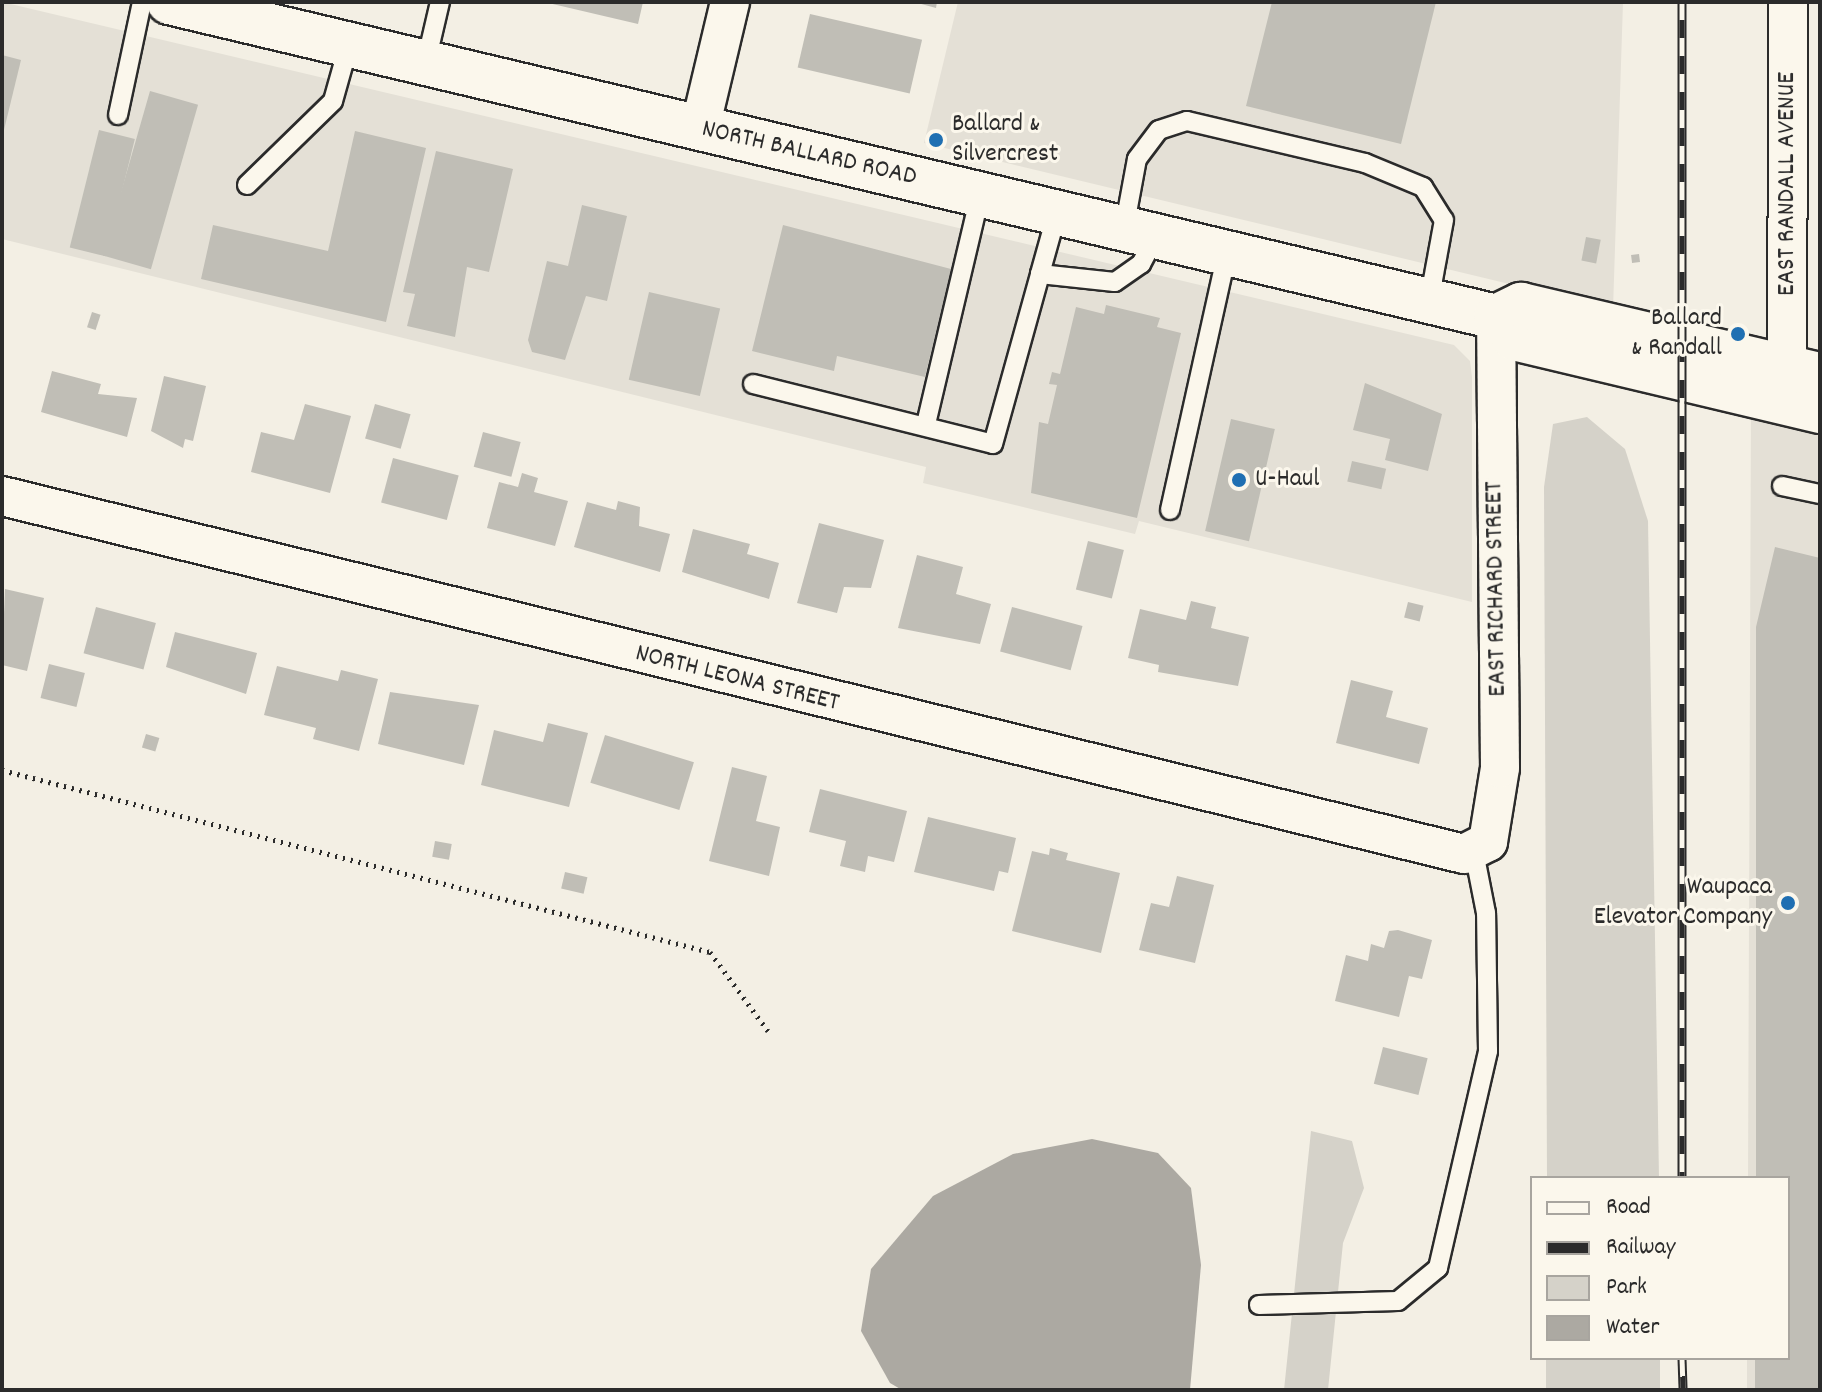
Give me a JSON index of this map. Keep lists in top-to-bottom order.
{
  "streets": {
    "main road": ["NORTH BALLARD ROAD"],
    "street": ["EAST RANDALL AVENUE", "EAST RICHARD STREET", "NORTH LEONA STREET"]
  },
  "crossings": [
    ["NORTH BALLARD ROAD", "EAST RANDALL AVENUE"],
    ["NORTH BALLARD ROAD", "EAST RICHARD STREET"],
    ["EAST RICHARD STREET", "NORTH LEONA STREET"]
  ],
  "places": [
    "Ballard & Silvercrest",
    "Ballard & Randall",
    "U-Haul",
    "Waupaca Elevator Company"
  ],
  "legend": [
    "Road",
    "Railway",
    "Park",
    "Water"
  ]
}
